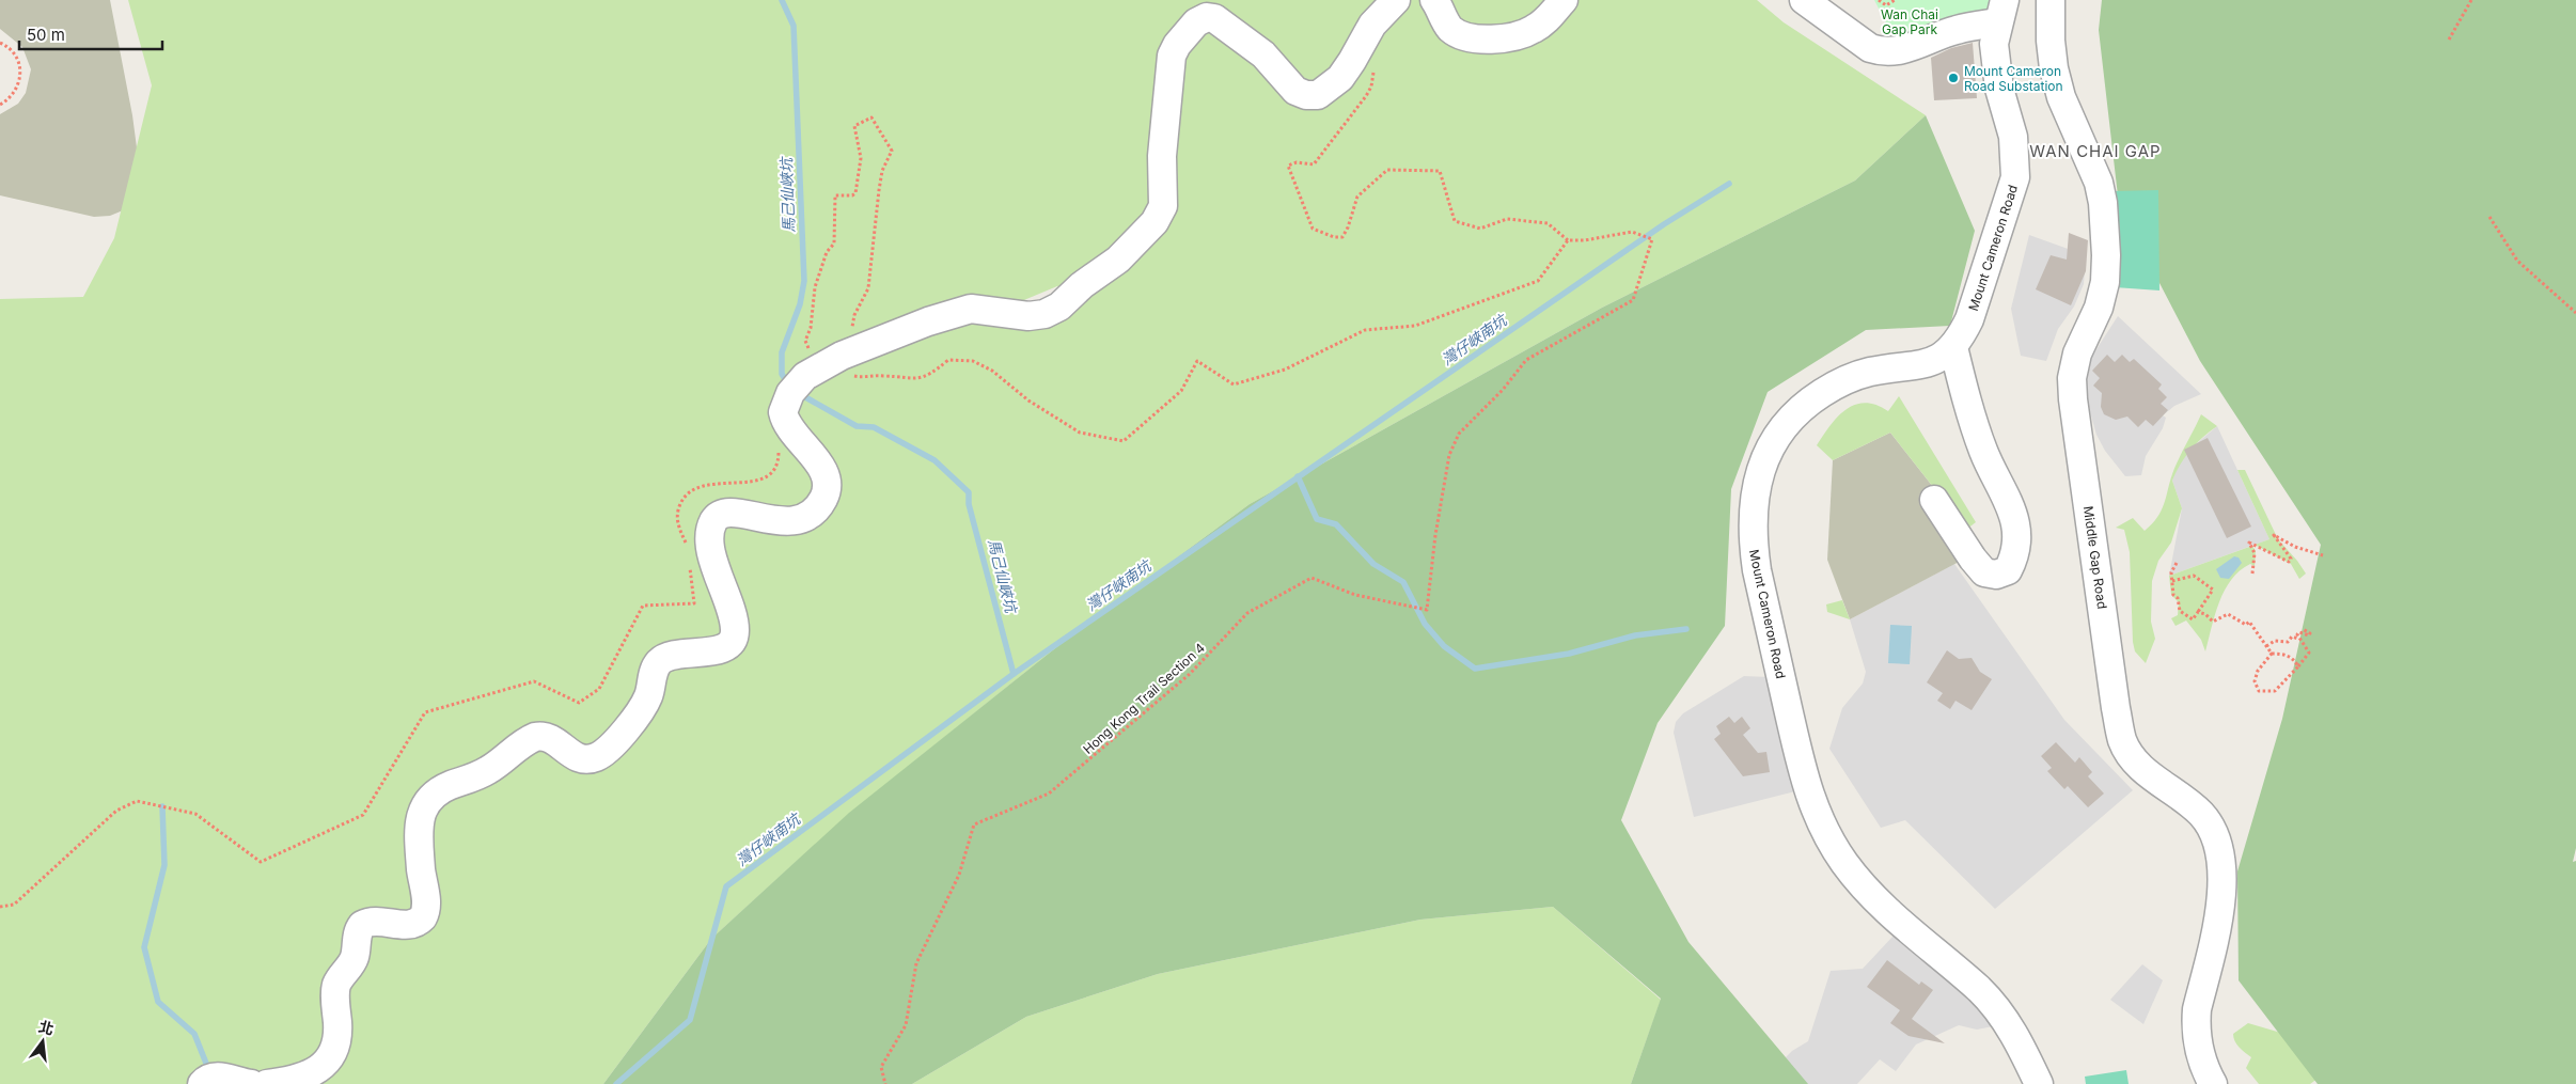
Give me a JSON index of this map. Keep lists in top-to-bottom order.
{
  "streets": {
    "street": ["Mount Cameron Road", "Middle Gap Road"],
    "path": ["Hong Kong Trail Section 4"]
  },
  "districts": ["WAN CHAI GAP"],
  "water": ["馬己仙峽坑", "灣仔峽南坑"],
  "parks": ["Wan Chai Gap Park"],
  "places": ["Mount Cameron Road Substation"],
  "scale_bar": "50 m",
  "north": "top"
}
